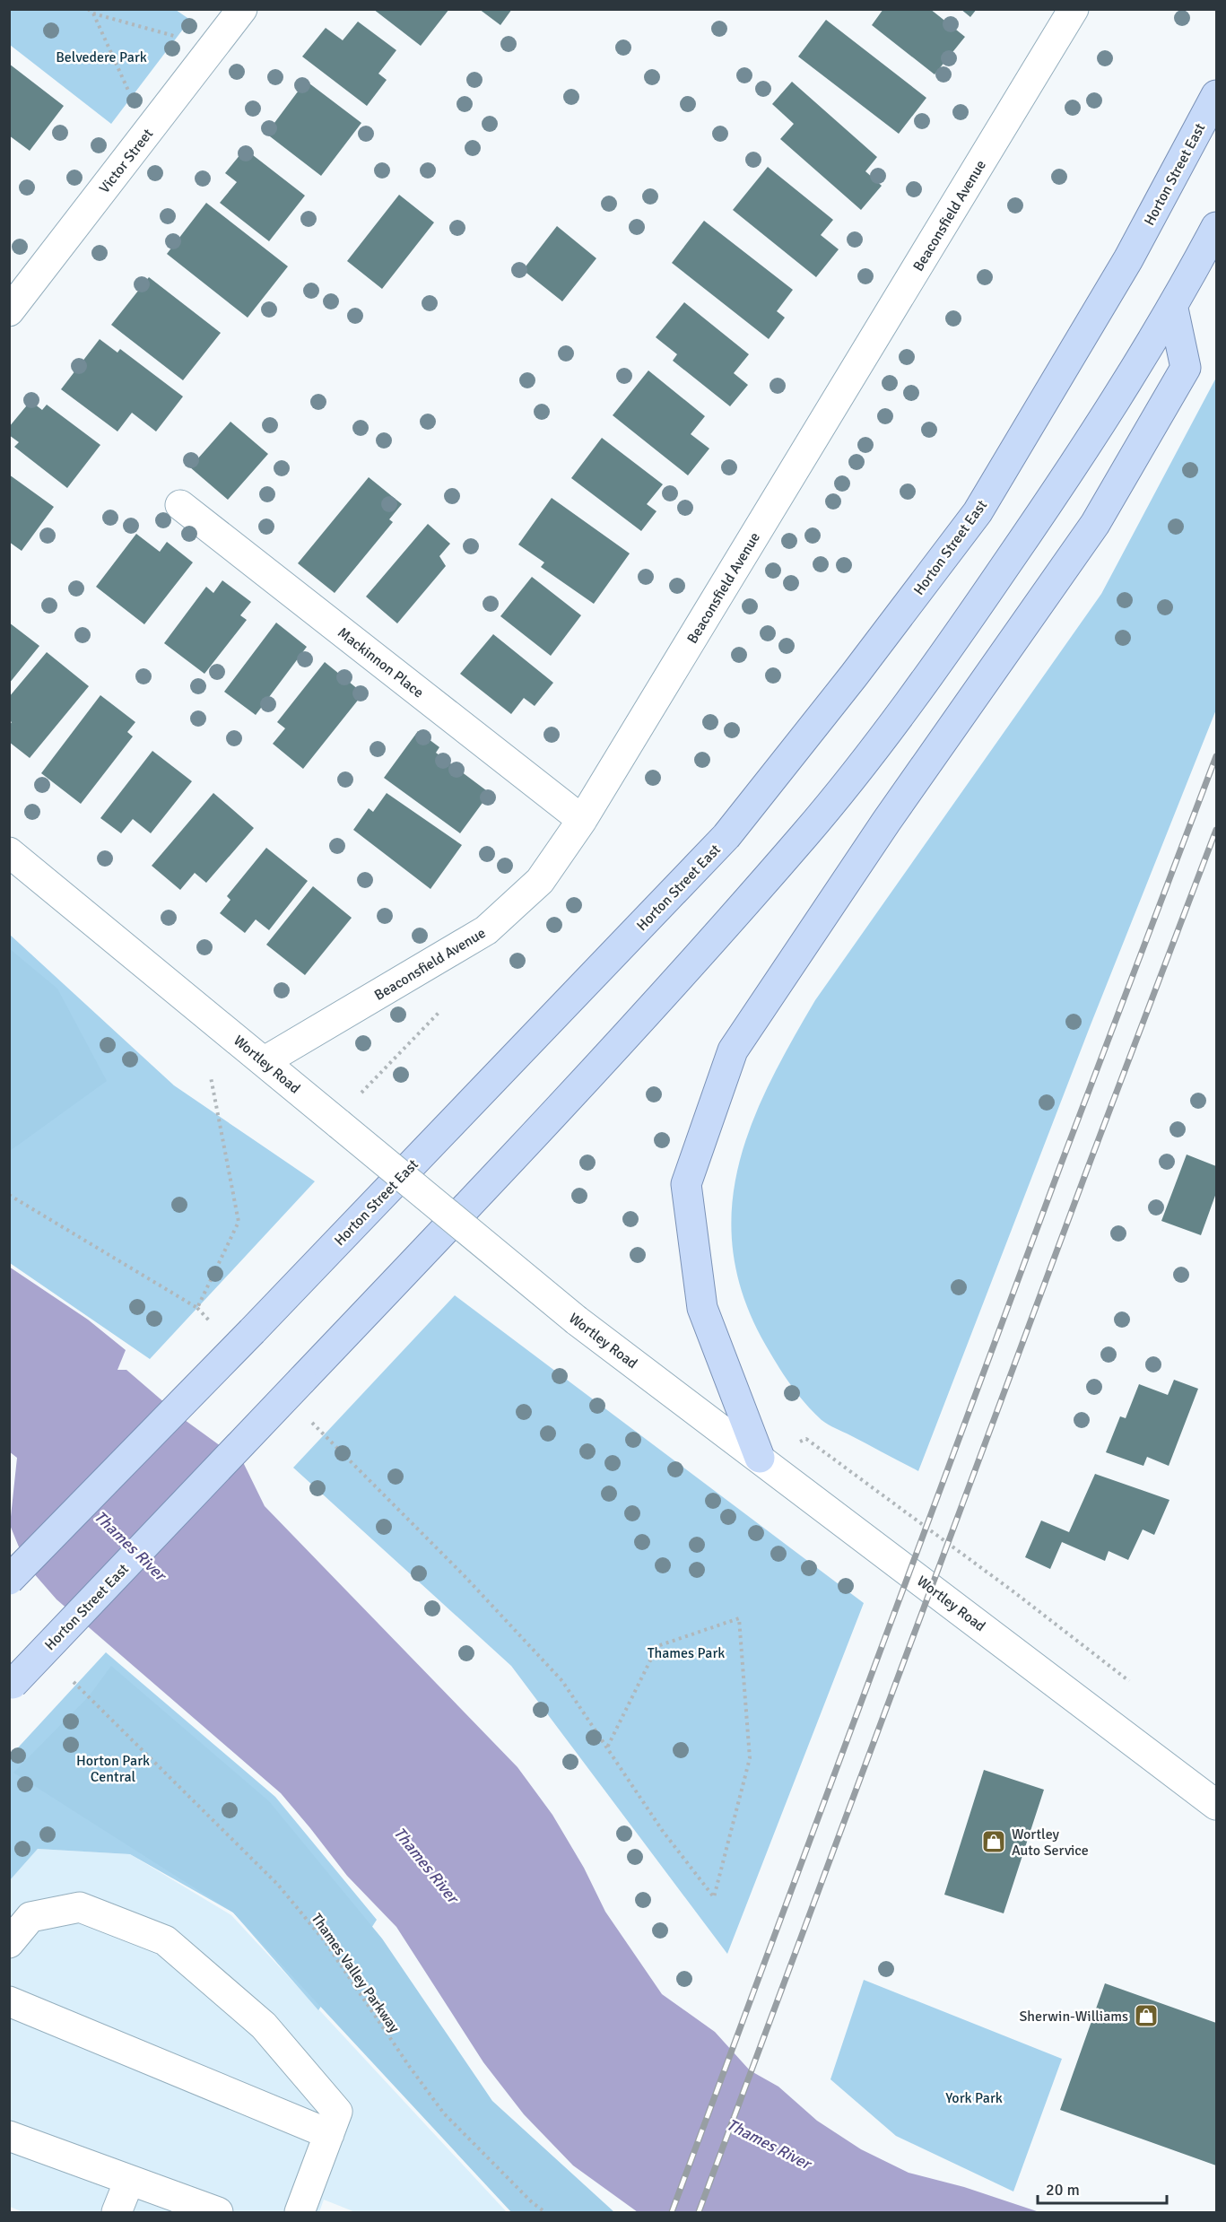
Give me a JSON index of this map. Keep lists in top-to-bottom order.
{
  "streets": {
    "main road": ["Horton Street East"],
    "street": [
      "Victor Street",
      "Beaconsfield Avenue",
      "Mackinnon Place",
      "Wortley Road"
    ],
    "path": ["Thames Valley Parkway"]
  },
  "crossings": [
    ["Beaconsfield Avenue", "Mackinnon Place"],
    ["Beaconsfield Avenue", "Wortley Road"]
  ],
  "water": ["Thames River"],
  "parks": [
    "Belvedere Park",
    "Thames Park",
    "Horton Park Central",
    "York Park"
  ],
  "places": {
    "shop": ["Wortley Auto Service", "Sherwin-Williams"]
  },
  "scale_bar": "20 m"
}
